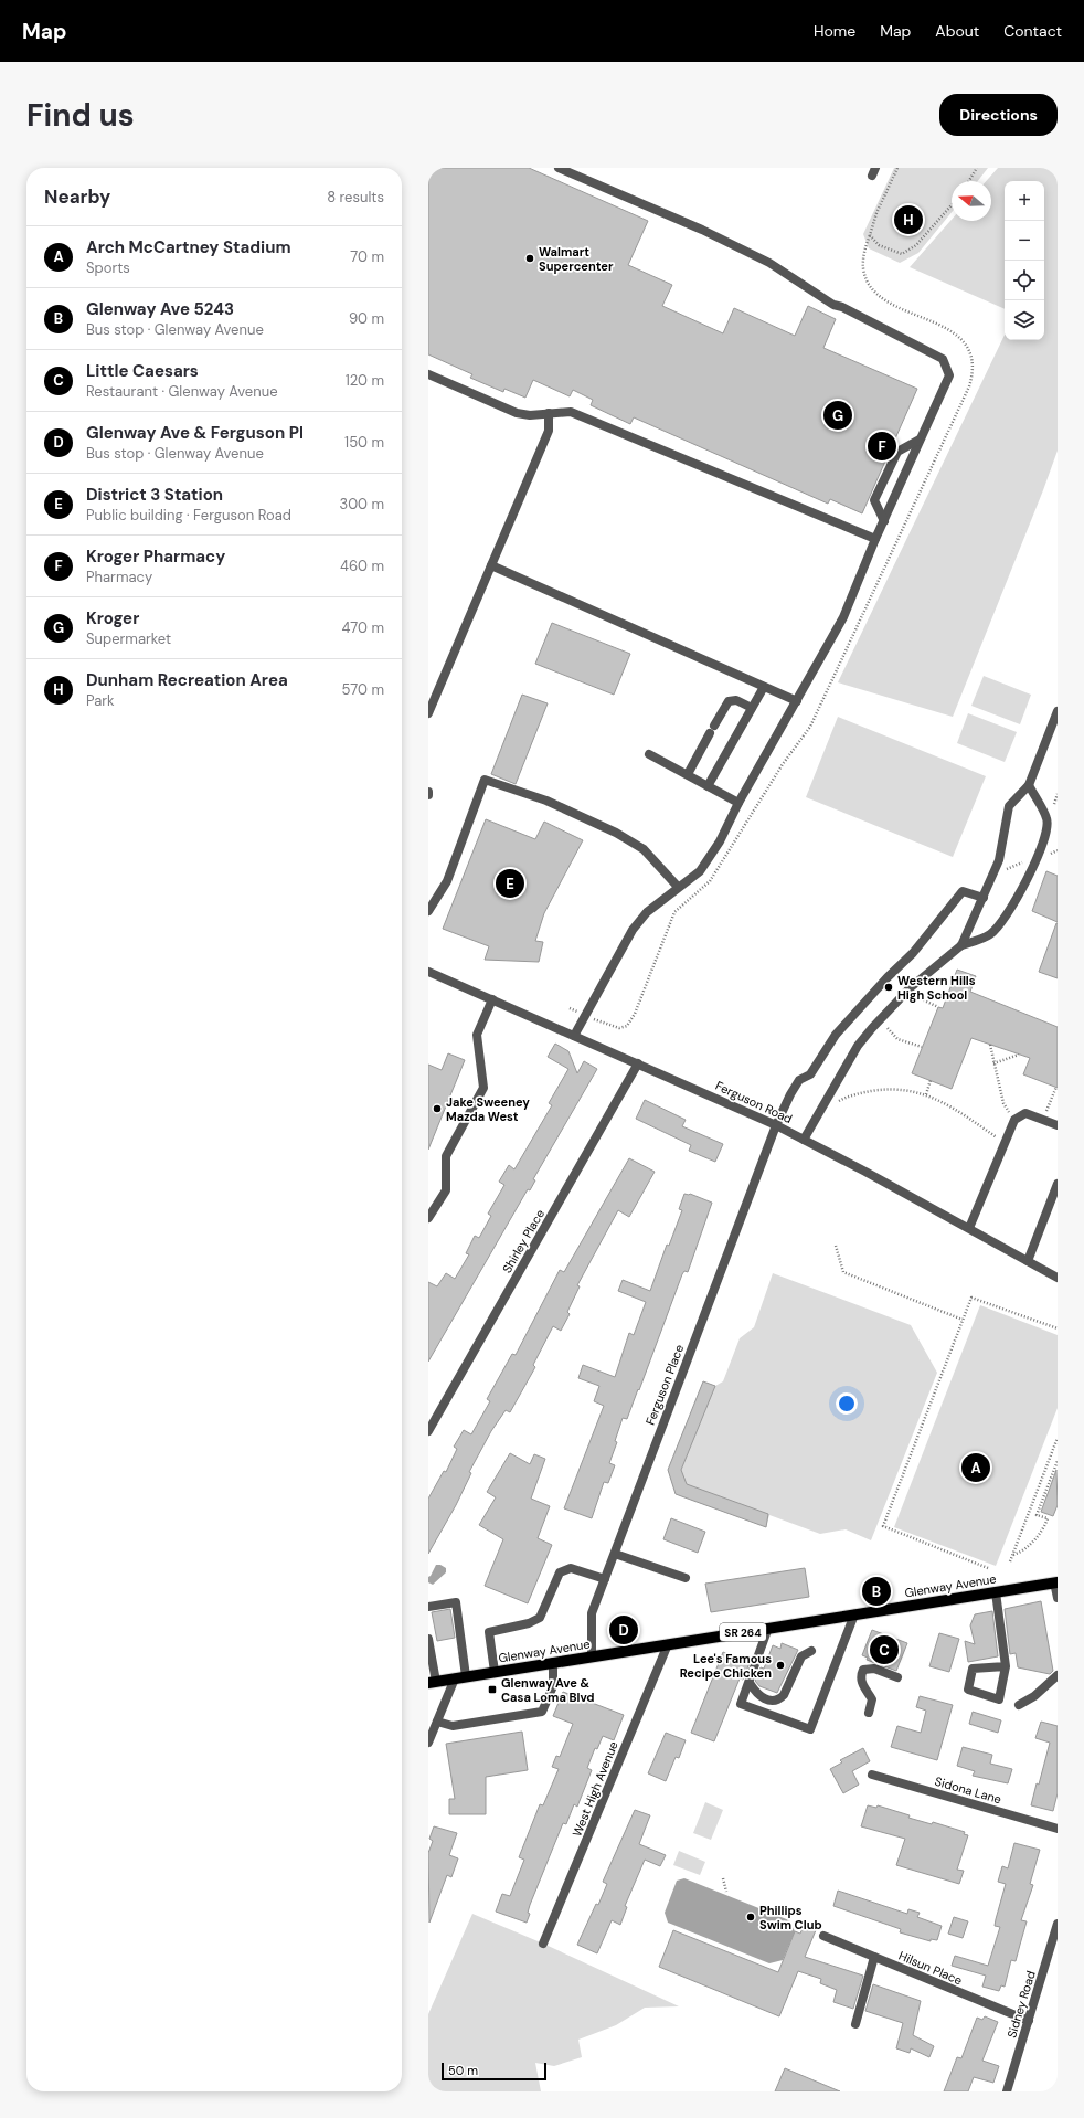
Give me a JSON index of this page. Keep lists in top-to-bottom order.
{
  "streets": {
    "main road": ["Glenway Avenue", "SR 264"],
    "street": [
      "Ferguson Road",
      "Shirley Place",
      "Ferguson Place",
      "West High Avenue",
      "Sidona Lane",
      "Hilsun Place",
      "Sidney Road"
    ]
  },
  "crossings": [
    ["Ferguson Road", "Shirley Place"],
    ["Ferguson Road", "Ferguson Place"],
    ["Ferguson Place", "Glenway Avenue"],
    ["Glenway Avenue", "West High Avenue"],
    ["Hilsun Place", "Sidney Road"]
  ],
  "places": {
    "other": [
      "Walmart Supercenter",
      "Western Hills High School",
      "Jake Sweeney Mazda West",
      "Lee's Famous Recipe Chicken",
      "Phillips Swim Club"
    ],
    "transit": ["Glenway Ave & Casa Loma Blvd"]
  },
  "scale_bar": "50 m",
  "north": "left",
  "page": {
    "header": "Map",
    "nav": [
      "Home",
      "Map",
      "About",
      "Contact"
    ],
    "buttons": "Directions",
    "title": "Find us",
    "heading": ["Nearby", "8 results"],
    "map_buttons": ["+", "−"],
    "pins": [
      "H",
      "G",
      "F",
      "E",
      "A",
      "B",
      "D",
      "C"
    ],
    "list": [
      {
        "mark": "A",
        "name": "Arch McCartney Stadium",
        "note": "Sports",
        "value": "70 m"
      },
      {
        "mark": "B",
        "name": "Glenway Ave 5243",
        "note": "Bus stop · Glenway Avenue",
        "value": "90 m"
      },
      {
        "mark": "C",
        "name": "Little Caesars",
        "note": "Restaurant · Glenway Avenue",
        "value": "120 m"
      },
      {
        "mark": "D",
        "name": "Glenway Ave & Ferguson Pl",
        "note": "Bus stop · Glenway Avenue",
        "value": "150 m"
      },
      {
        "mark": "E",
        "name": "District 3 Station",
        "note": "Public building · Ferguson Road",
        "value": "300 m"
      },
      {
        "mark": "F",
        "name": "Kroger Pharmacy",
        "note": "Pharmacy",
        "value": "460 m"
      },
      {
        "mark": "G",
        "name": "Kroger",
        "note": "Supermarket",
        "value": "470 m"
      },
      {
        "mark": "H",
        "name": "Dunham Recreation Area",
        "note": "Park",
        "value": "570 m"
      }
    ],
    "scale": "50 m"
  }
}
